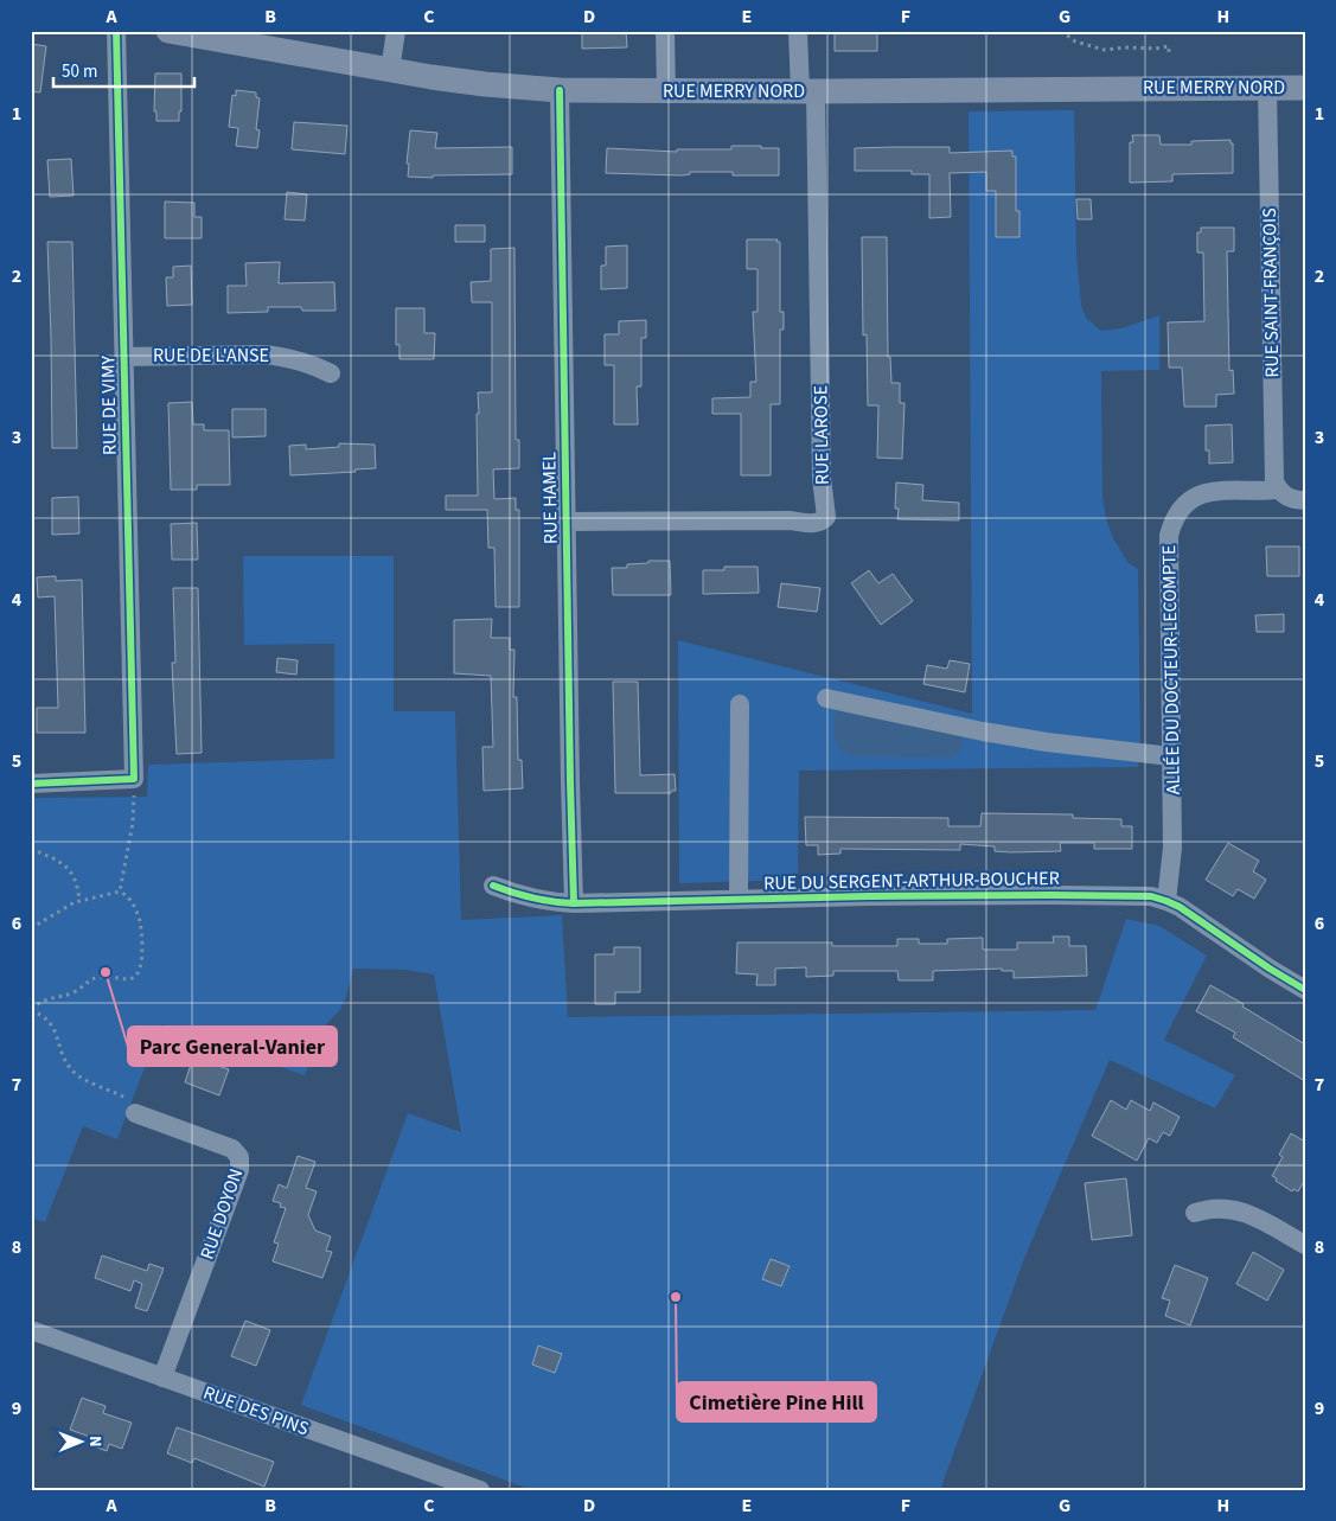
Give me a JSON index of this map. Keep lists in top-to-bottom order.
{
  "streets": {
    "main road": ["RUE MERRY NORD"],
    "street": [
      "RUE SAINT-FRANÇOIS",
      "RUE DE L'ANSE",
      "RUE DE VIMY",
      "RUE LAROSE",
      "RUE HAMEL",
      "ALLÉE DU DOCTEUR-LECOMPTE",
      "RUE DU SERGENT-ARTHUR-BOUCHER",
      "RUE DOYON",
      "RUE DES PINS"
    ]
  },
  "crossings": [
    ["RUE MERRY NORD", "RUE SAINT-FRANÇOIS"],
    ["RUE MERRY NORD", "RUE LAROSE"],
    ["RUE MERRY NORD", "RUE HAMEL"],
    ["RUE SAINT-FRANÇOIS", "ALLÉE DU DOCTEUR-LECOMPTE"],
    ["RUE DE L'ANSE", "RUE DE VIMY"],
    ["RUE LAROSE", "RUE HAMEL"],
    ["RUE HAMEL", "RUE DU SERGENT-ARTHUR-BOUCHER"],
    ["ALLÉE DU DOCTEUR-LECOMPTE", "RUE DU SERGENT-ARTHUR-BOUCHER"],
    ["RUE DOYON", "RUE DES PINS"]
  ],
  "places": ["Parc General-Vanier", "Cimetière Pine Hill"],
  "scale_bar": "50 m",
  "north": "right",
  "grid": {
    "columns": [
      "A",
      "B",
      "C",
      "D",
      "E",
      "F",
      "G",
      "H"
    ],
    "rows": [
      "1",
      "2",
      "3",
      "4",
      "5",
      "6",
      "7",
      "8",
      "9"
    ]
  }
}
